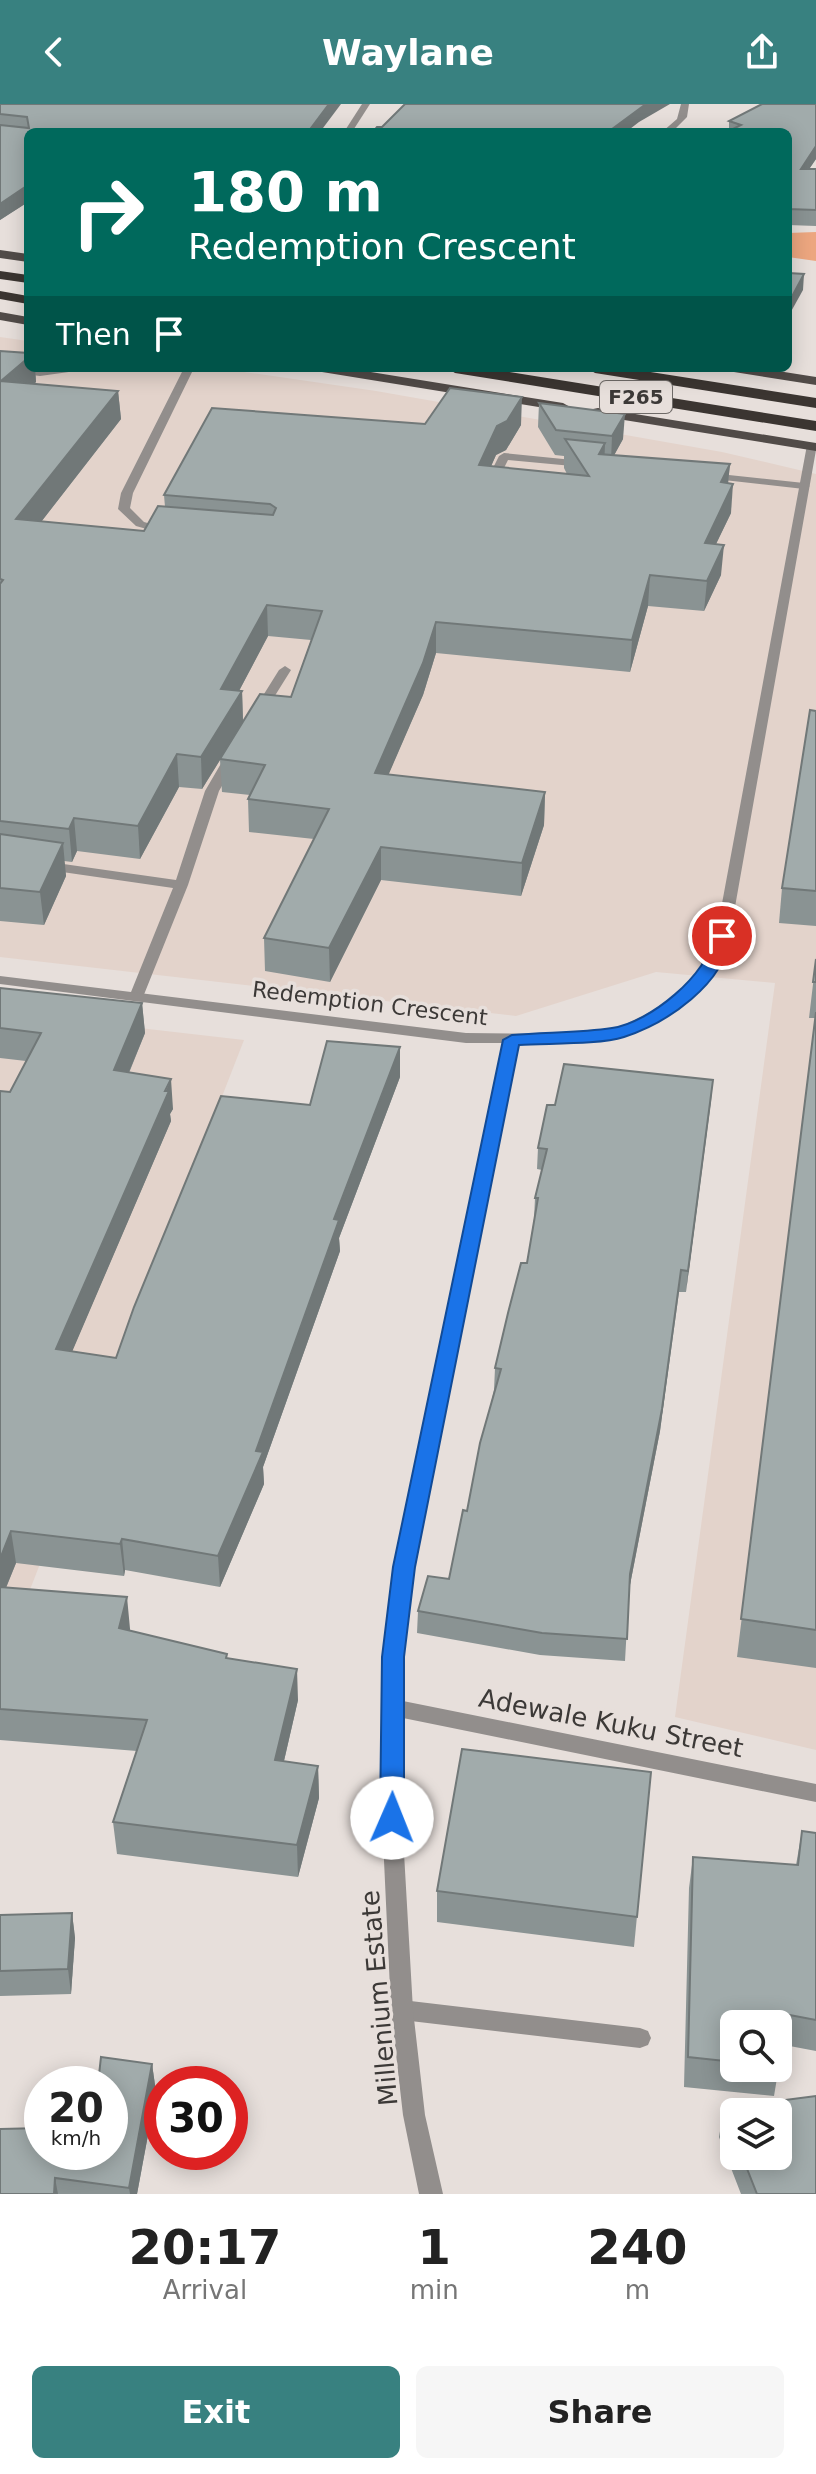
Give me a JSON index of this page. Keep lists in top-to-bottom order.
{
  "streets": {
    "highway": ["F265"],
    "street": ["Redemption Crescent", "Adewale Kuku Street", "Millenium Estate"]
  },
  "crossings": [
    ["Redemption Crescent", "Millenium Estate"],
    ["Adewale Kuku Street", "Millenium Estate"]
  ],
  "page": {
    "header": "Waylane",
    "turn": ["180 m", "Redemption Crescent"],
    "then": "Then",
    "speed": "20 km/h",
    "limit": "30",
    "eta": [
      "20:17",
      "Arrival",
      "1",
      "min",
      "240",
      "m"
    ],
    "buttons": ["Exit", "Share"]
  }
}
